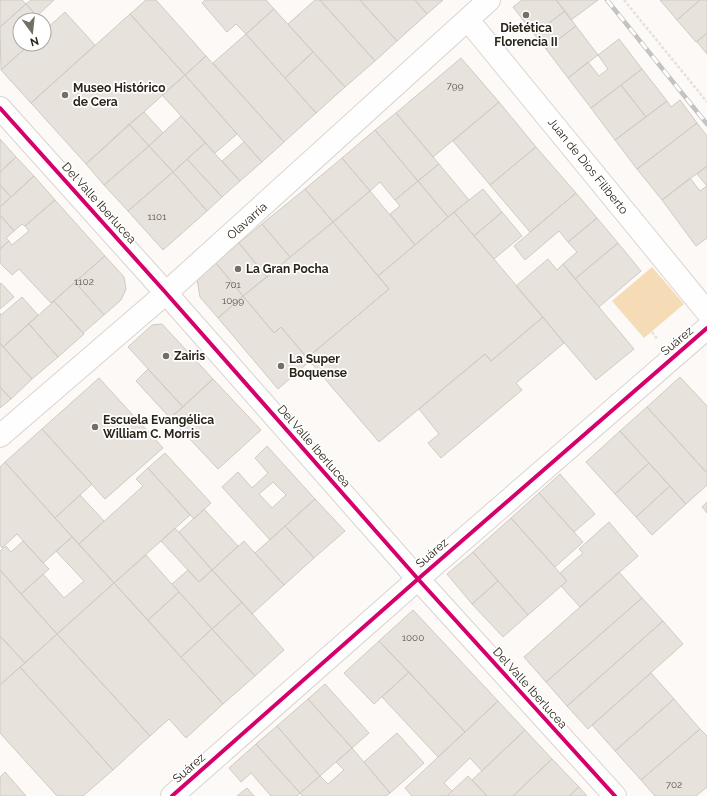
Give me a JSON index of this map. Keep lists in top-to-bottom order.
{
  "streets": {
    "street": [
      "Juan de Dios Filiberto",
      "Del Valle Iberlucea",
      "Olavarría",
      "Suárez"
    ]
  },
  "crossings": [
    ["Juan de Dios Filiberto", "Olavarría"],
    ["Del Valle Iberlucea", "Olavarría"],
    ["Del Valle Iberlucea", "Suárez"]
  ],
  "places": [
    "Dietética Florencia II",
    "Museo Histórico de Cera",
    "La Gran Pocha",
    "Zairis",
    "La Super Boquense",
    "Escuela Evangélica William C. Morris"
  ],
  "house_numbers": [
    "799",
    "1101",
    "1102",
    "701",
    "1099",
    "1000",
    "702"
  ],
  "north": "bottom"
}
